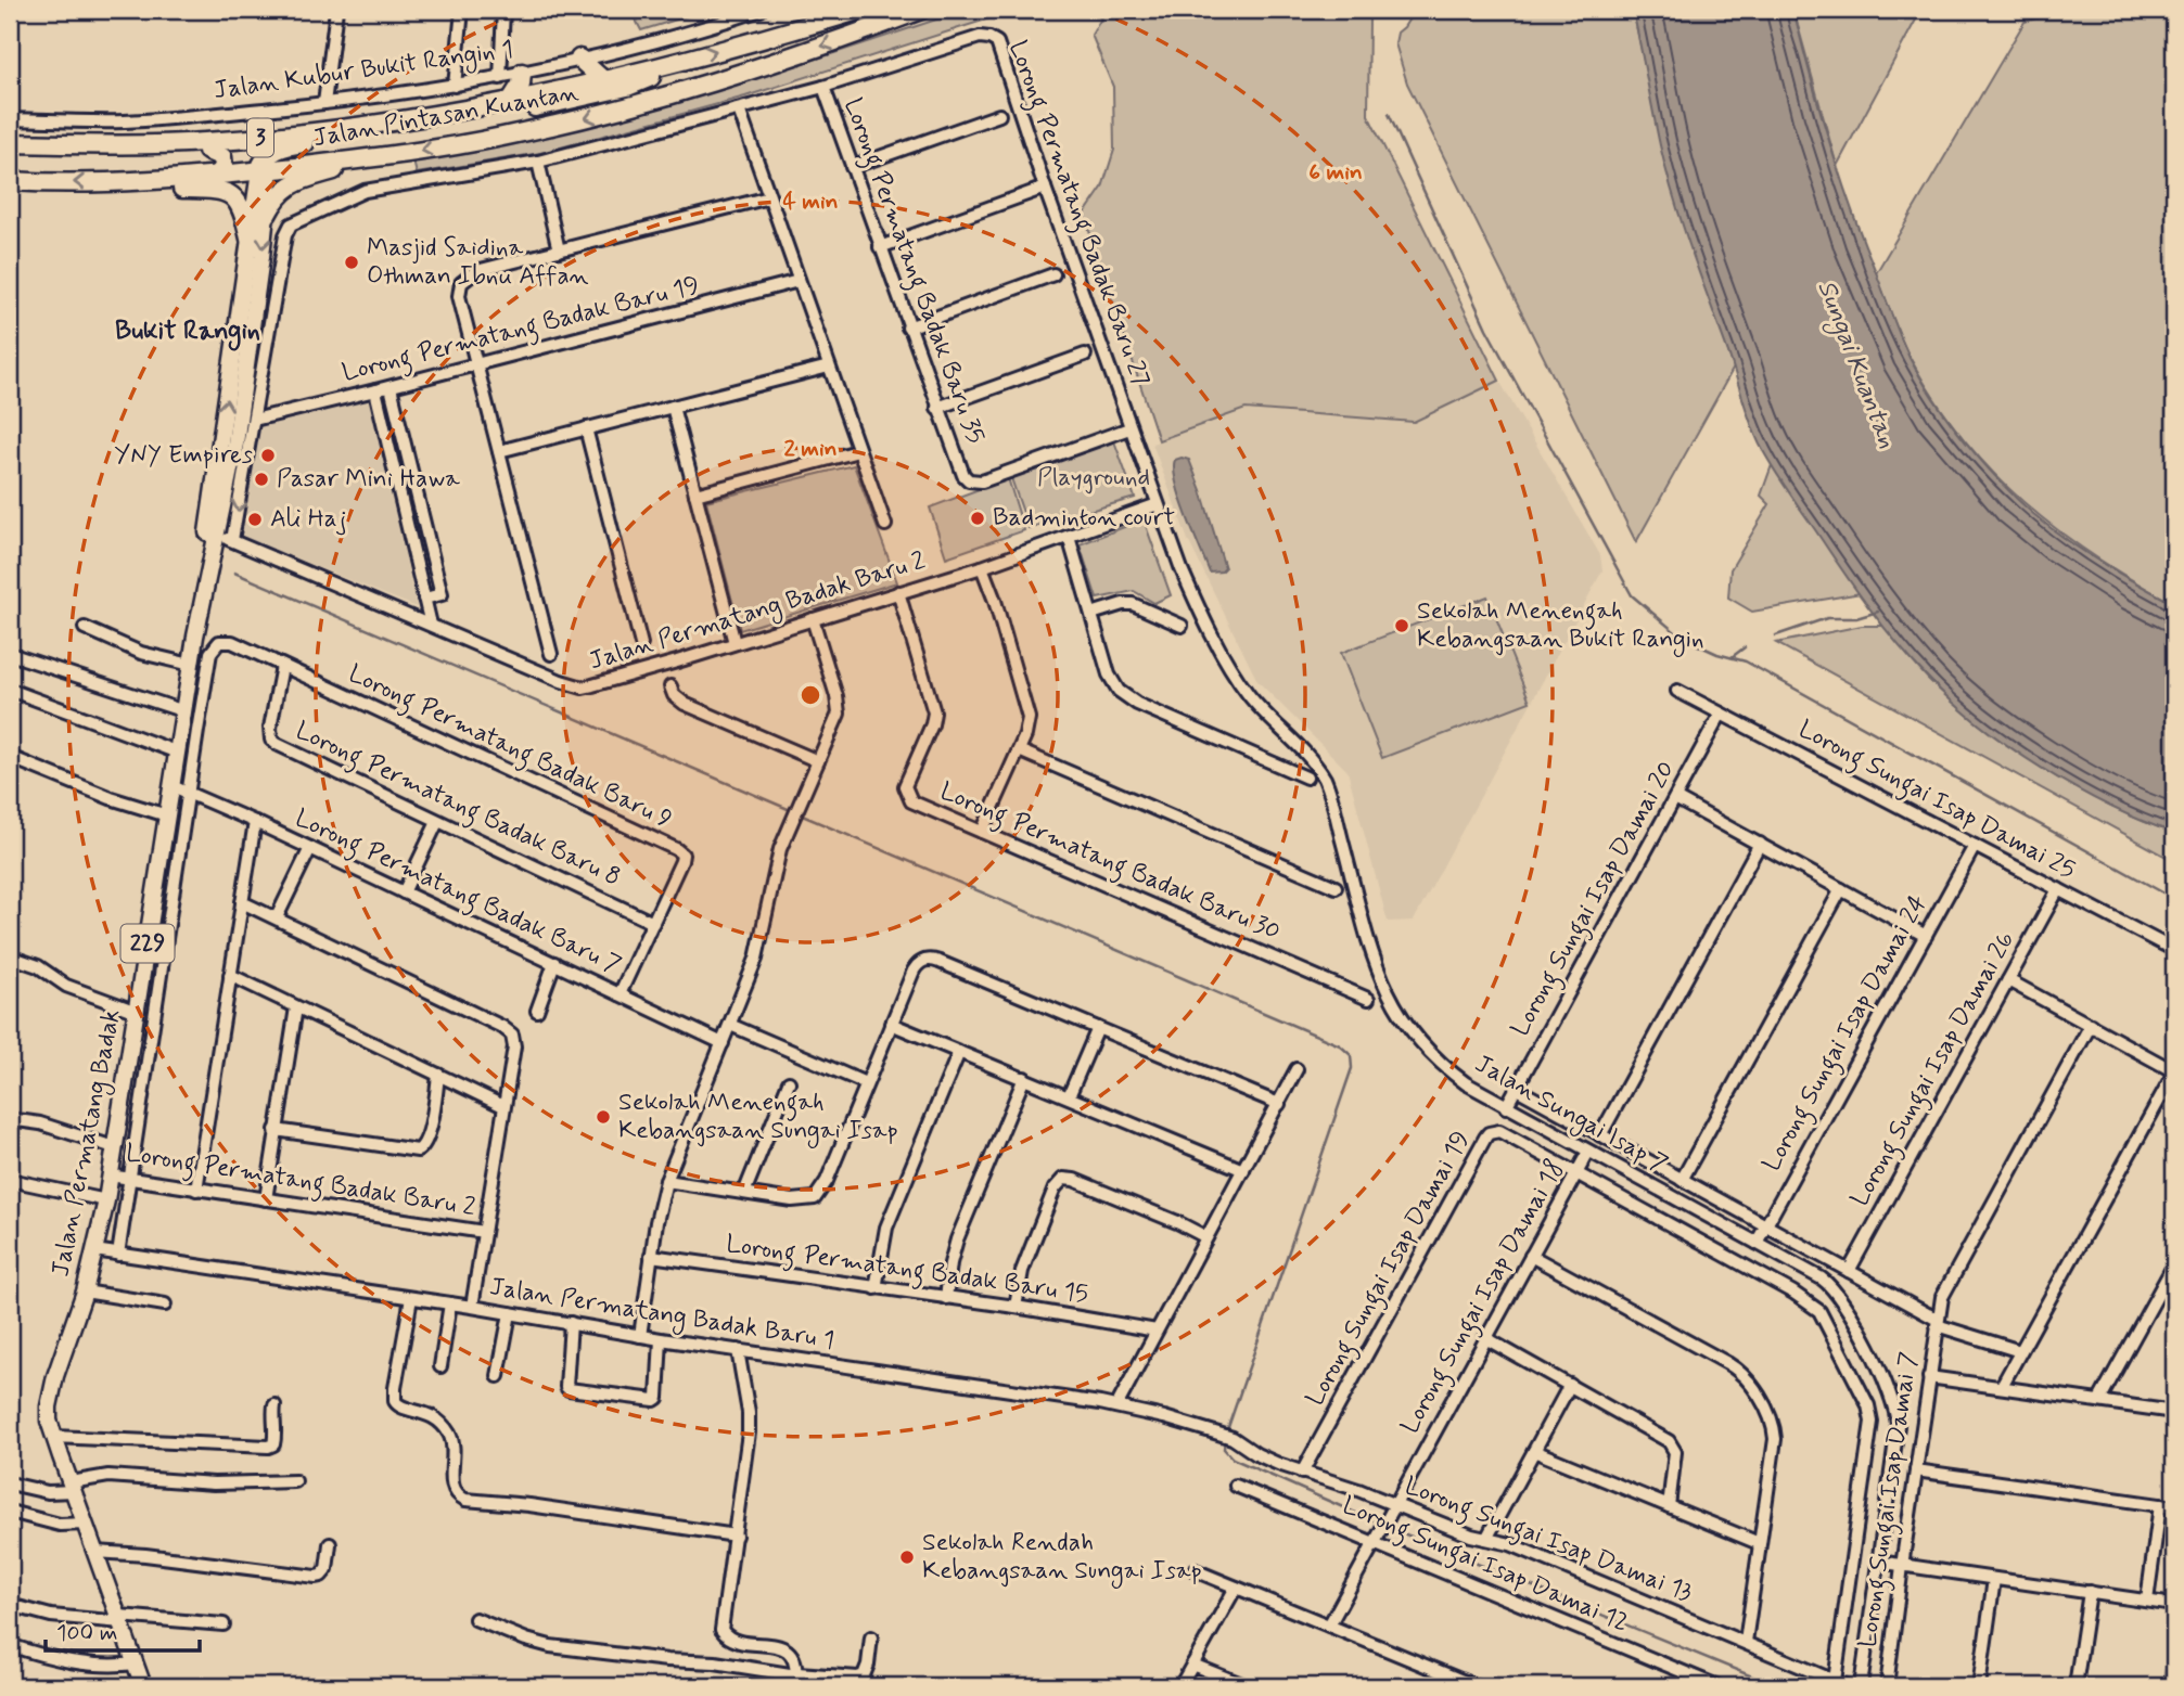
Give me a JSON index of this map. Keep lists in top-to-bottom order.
{
  "streets": {
    "highway": ["Jalan Pintasan Kuantan", "3"],
    "main road": ["229", "Jalan Permatang Badak"],
    "street": [
      "Jalan Kubur Bukit Rangin 1",
      "Lorong Permatang Badak Baru 27",
      "Lorong Permatang Badak Baru 35",
      "Lorong Permatang Badak Baru 19",
      "Jalan Permatang Badak Baru 2",
      "Lorong Permatang Badak Baru 9",
      "Lorong Sungai Isap Damai 25",
      "Lorong Permatang Badak Baru 8",
      "Lorong Permatang Badak Baru 30",
      "Lorong Permatang Badak Baru 7",
      "Lorong Sungai Isap Damai 20",
      "Lorong Sungai Isap Damai 24",
      "Lorong Sungai Isap Damai 26",
      "Jalan Sungai Isap 7",
      "Lorong Permatang Badak Baru 2",
      "Lorong Sungai Isap Damai 19",
      "Lorong Permatang Badak Baru 15",
      "Lorong Sungai Isap Damai 18",
      "Jalan Permatang Badak Baru 1",
      "Lorong Sungai Isap Damai 7",
      "Lorong Sungai Isap Damai 13",
      "Lorong Sungai Isap Damai 12"
    ]
  },
  "crossings": [
    ["Jalan Pintasan Kuantan", "Jalan Permatang Badak"],
    ["Lorong Permatang Badak Baru 27", "Lorong Permatang Badak Baru 35"],
    ["Lorong Permatang Badak Baru 27", "Lorong Permatang Badak Baru 19"],
    ["Lorong Permatang Badak Baru 27", "Jalan Permatang Badak Baru 2"],
    ["Lorong Permatang Badak Baru 27", "Jalan Sungai Isap 7"],
    ["Jalan Permatang Badak Baru 2", "Lorong Permatang Badak Baru 30"],
    ["Jalan Permatang Badak Baru 2", "Jalan Sungai Isap 7"],
    ["Jalan Permatang Badak Baru 2", "Jalan Permatang Badak"],
    ["Lorong Permatang Badak Baru 9", "Lorong Permatang Badak Baru 8"],
    ["Lorong Permatang Badak Baru 9", "Lorong Permatang Badak Baru 7"],
    ["Lorong Sungai Isap Damai 25", "Lorong Sungai Isap Damai 20"],
    ["Lorong Sungai Isap Damai 25", "Lorong Sungai Isap Damai 24"],
    ["Lorong Sungai Isap Damai 25", "Lorong Sungai Isap Damai 26"],
    ["Lorong Permatang Badak Baru 7", "Jalan Permatang Badak"],
    ["Lorong Sungai Isap Damai 20", "Jalan Sungai Isap 7"],
    ["Lorong Sungai Isap Damai 24", "Jalan Sungai Isap 7"],
    ["Jalan Sungai Isap 7", "Lorong Sungai Isap Damai 18"],
    ["Jalan Permatang Badak", "Lorong Permatang Badak Baru 2"],
    ["Jalan Permatang Badak", "Jalan Permatang Badak Baru 1"],
    ["Lorong Sungai Isap Damai 19", "Lorong Sungai Isap Damai 18"],
    ["Lorong Sungai Isap Damai 19", "Lorong Sungai Isap Damai 13"],
    ["Lorong Sungai Isap Damai 18", "Lorong Sungai Isap Damai 13"],
    ["Lorong Sungai Isap Damai 18", "Lorong Sungai Isap Damai 12"],
    ["Jalan Permatang Badak Baru 1", "Lorong Sungai Isap Damai 13"]
  ],
  "districts": ["Bukit Rangin"],
  "water": ["Sungai Kuantan"],
  "parks": ["Playground"],
  "places": [
    "Masjid Saidina Othman Ibnu Affan",
    "YNY Empires",
    "Pasar Mini Hawa",
    "Badminton court",
    "Ali Haj",
    "Sekolah Menengah Kebangsaan Bukit Rangin",
    "Sekolah Menengah Kebangsaan Sungai Isap",
    "Sekolah Rendah Kebangsaan Sungai Isap"
  ],
  "scale_bar": "100 m",
  "rings": ["6 min", "4 min", "2 min"]
}
